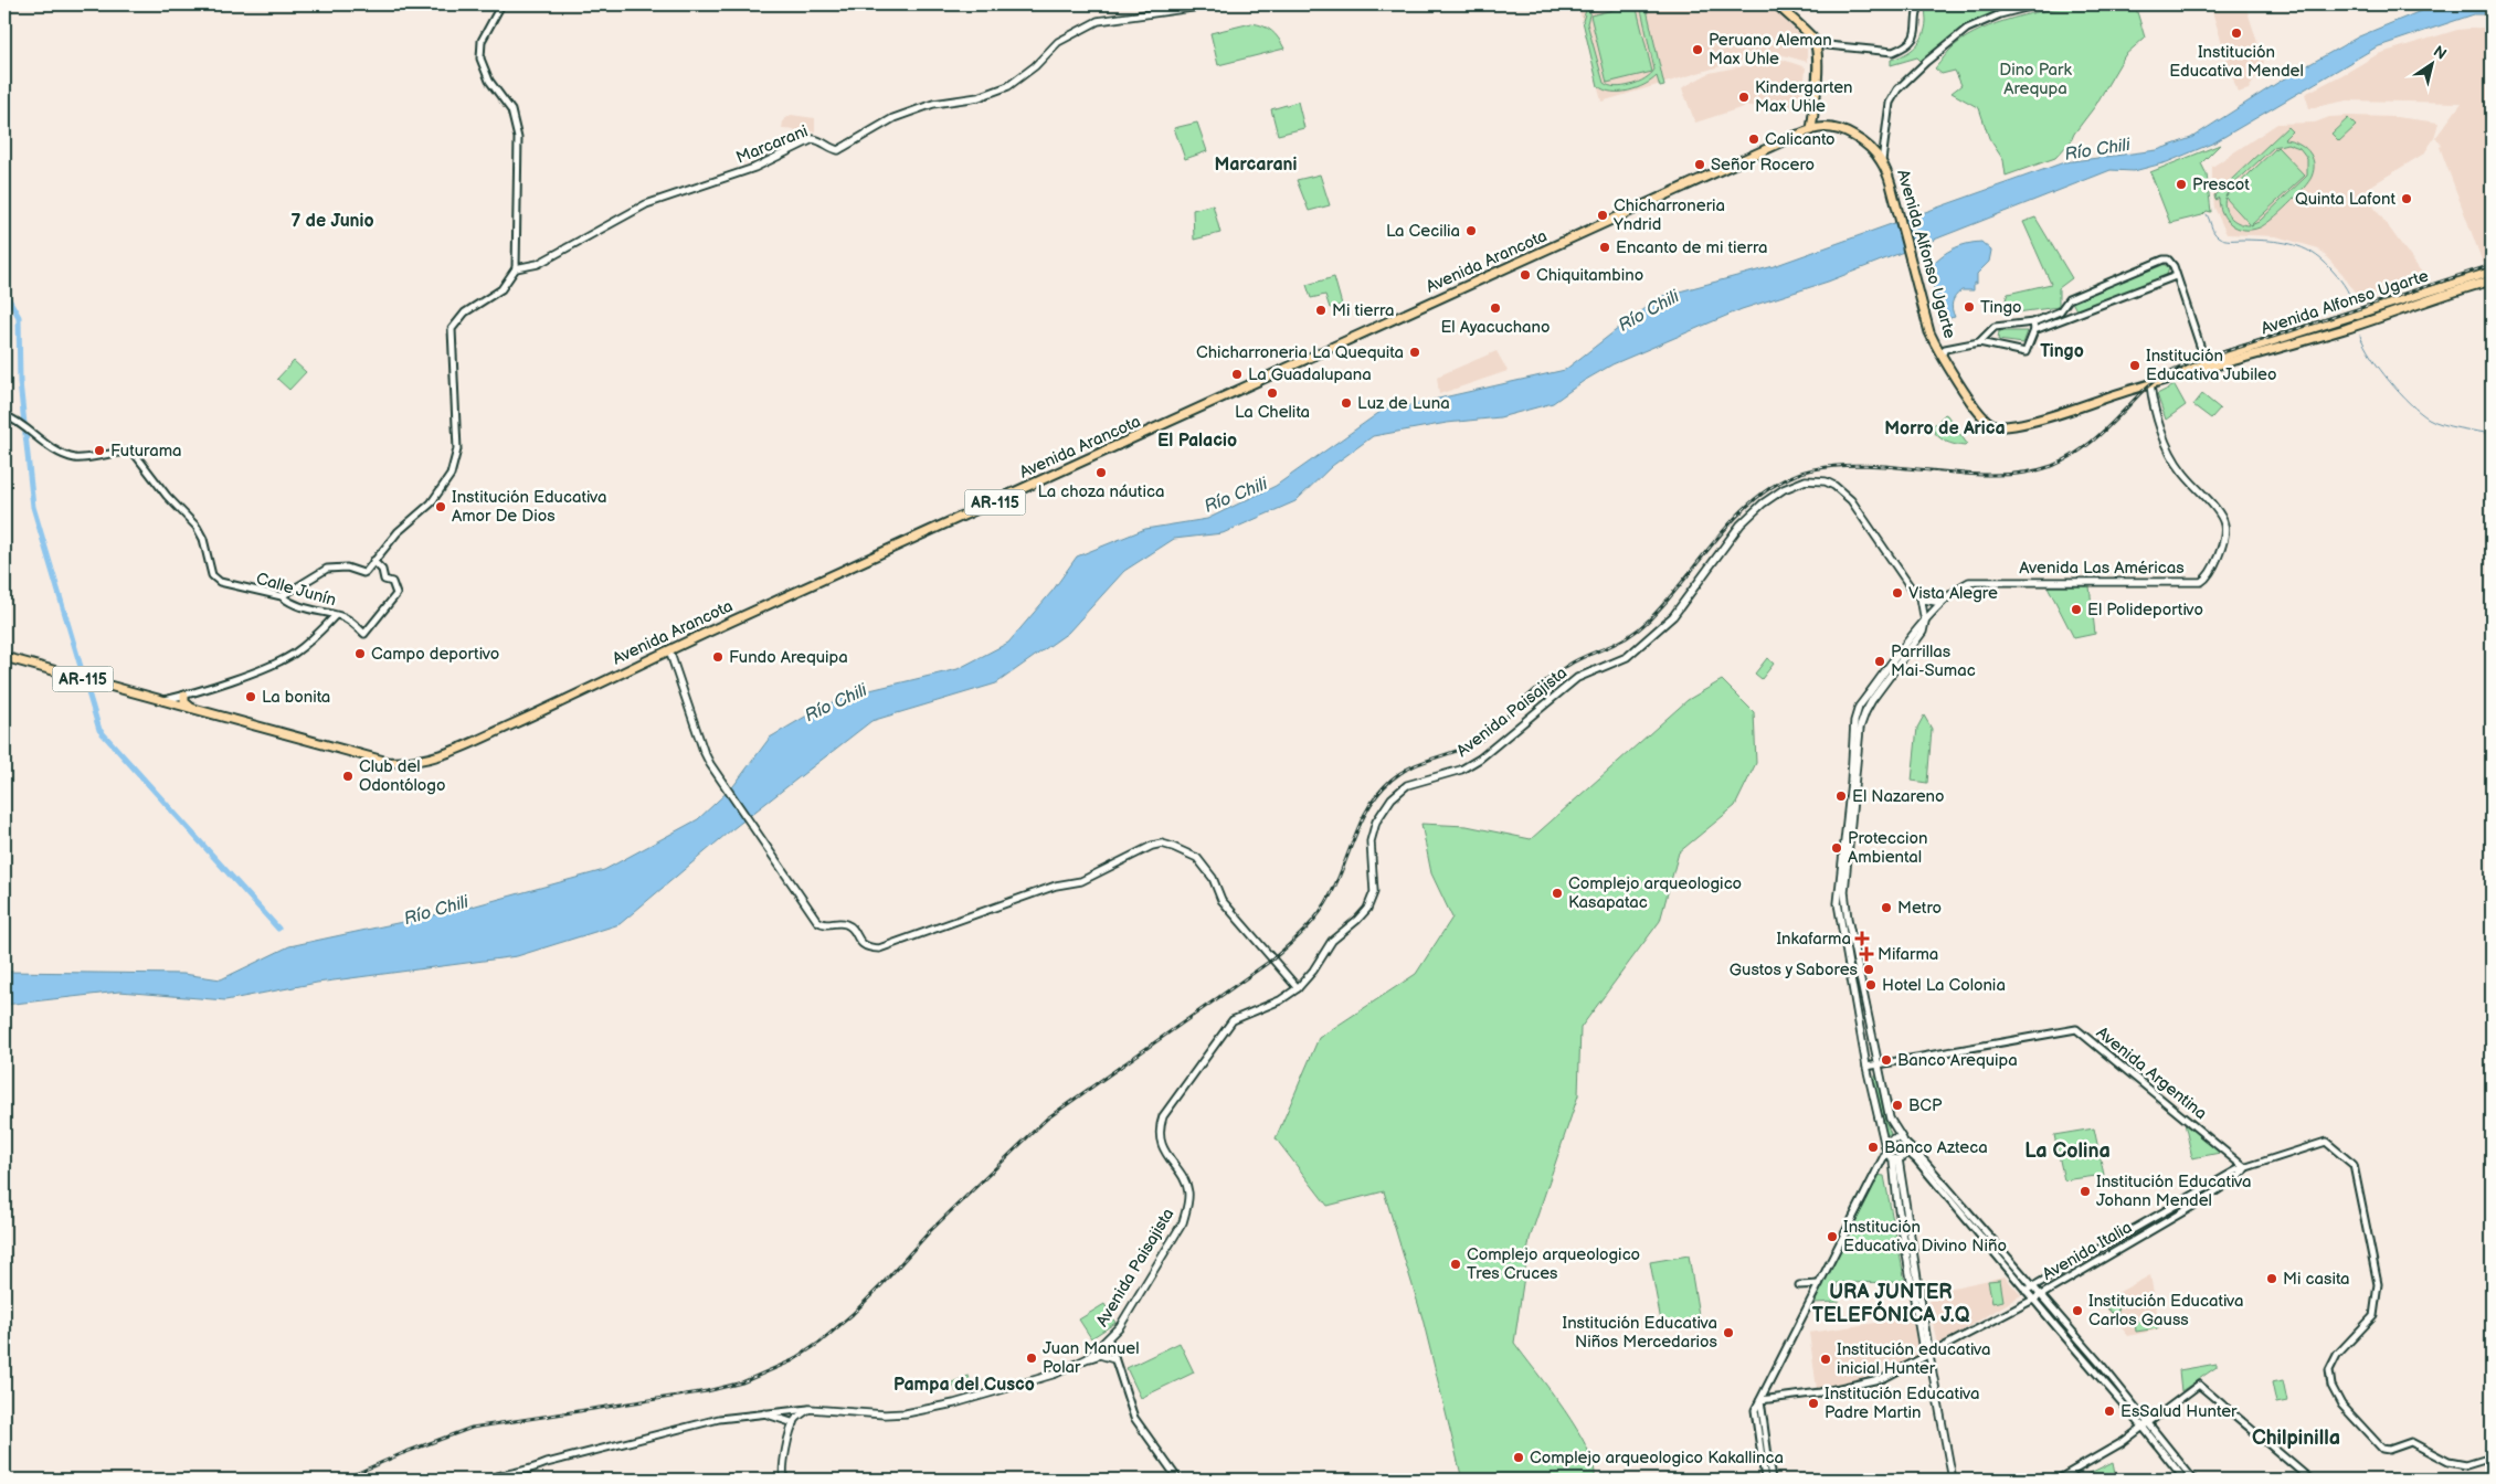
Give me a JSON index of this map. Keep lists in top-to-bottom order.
{
  "streets": {
    "main road": [
      "Marcarani",
      "Avenida Alfonso Ugarte",
      "Avenida Arancota",
      "AR-115",
      "Avenida Las Américas",
      "Avenida Paisajista"
    ],
    "street": ["Calle Junín", "Avenida Argentina", "Avenida Italia"]
  },
  "crossings": [
    ["Avenida Alfonso Ugarte", "Avenida Arancota"],
    ["Avenida Alfonso Ugarte", "Avenida Las Américas"],
    ["Avenida Arancota", "AR-115"],
    ["Avenida Las Américas", "Avenida Paisajista"],
    ["Avenida Las Américas", "Avenida Argentina"],
    ["Avenida Las Américas", "Avenida Italia"],
    ["Avenida Argentina", "Avenida Italia"]
  ],
  "districts": [
    "Marcarani",
    "7 de Junio",
    "Tingo",
    "Morro de Arica",
    "El Palacio",
    "La Colina",
    "URA JUNTER TELEFÓNICA J.Q",
    "Pampa del Cusco",
    "Chilpinilla"
  ],
  "water": ["Río Chili"],
  "parks": ["Dino Park Arequpa"],
  "places": {
    "other": [
      "Institución Educativa Mendel",
      "Peruano Aleman Max Uhle",
      "Kindergarten Max Uhle",
      "Calicanto",
      "Señor Rocero",
      "Prescot",
      "Quinta Lafont",
      "Chicharroneria Yndrid",
      "La Cecilia",
      "Encanto de mi tierra",
      "Chiquitambino",
      "Tingo",
      "El Ayacuchano",
      "Mi tierra",
      "Chicharroneria La Quequita",
      "Institución Educativa Jubileo",
      "La Guadalupana",
      "La Chelita",
      "Luz de Luna",
      "Futurama",
      "La choza náutica",
      "Institución Educativa Amor De Dios",
      "Vista Alegre",
      "El Polideportivo",
      "Campo deportivo",
      "Fundo Arequipa",
      "Parrillas Mai-Sumac",
      "La bonita",
      "Club del Odontólogo",
      "El Nazareno",
      "Proteccion Ambiental",
      "Complejo arqueologico Kasapatac",
      "Metro",
      "Gustos y Sabores",
      "Hotel La Colonia",
      "Banco Arequipa",
      "BCP",
      "Banco Azteca",
      "Institución Educativa Johann Mendel",
      "Institución Educativa Divino Niño",
      "Complejo arqueologico Tres Cruces",
      "Mi casita",
      "Institución Educativa Carlos Gauss",
      "Institución Educativa Niños Mercedarios",
      "Juan Manuel Polar",
      "Institución educativa inicial Hunter",
      "Institución Educativa Padre Martin",
      "EsSalud Hunter",
      "Complejo arqueologico Kakallinca"
    ],
    "health": ["Inkafarma", "Mifarma"]
  },
  "north": "top right"
}
